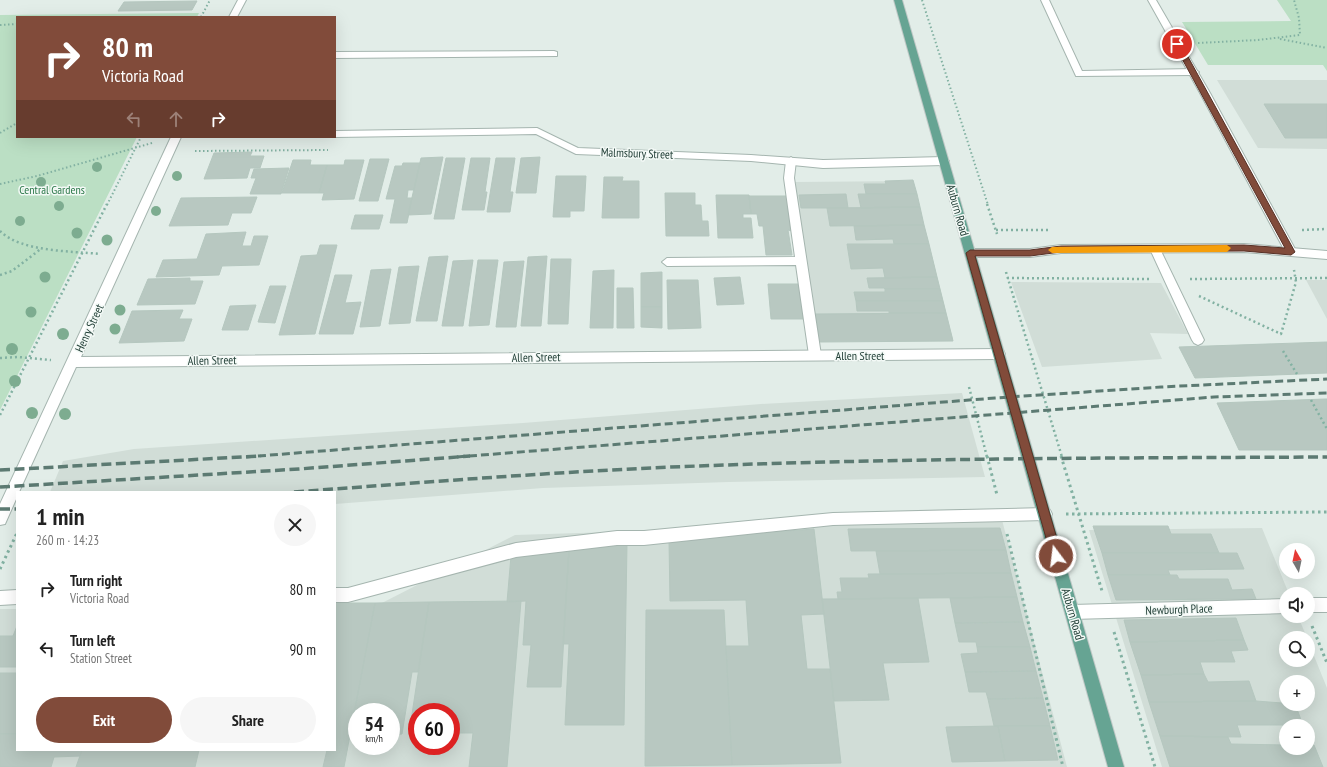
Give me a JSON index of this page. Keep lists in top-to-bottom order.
{
  "streets": {
    "main road": ["Auburn Road"],
    "street": [
      "Malmsbury Street",
      "Henry Street",
      "Allen Street",
      "Newburgh Place"
    ]
  },
  "crossings": [
    ["Malmsbury Street", "Auburn Road"],
    ["Auburn Road", "Allen Street"],
    ["Auburn Road", "Newburgh Place"],
    ["Henry Street", "Allen Street"]
  ],
  "parks": ["Central Gardens"],
  "north": "top",
  "page": {
    "turn": ["80 m", "Victoria Road"],
    "heading": ["1 min", "260 m · 14:23"],
    "map_buttons": ["+", "−"],
    "list": [
      {
        "name": "Turn right",
        "note": "Victoria Road",
        "value": "80 m"
      },
      {
        "name": "Turn left",
        "note": "Station Street",
        "value": "90 m"
      }
    ],
    "buttons": ["Exit", "Share"],
    "speed": "54 km/h",
    "limit": "60"
  }
}
